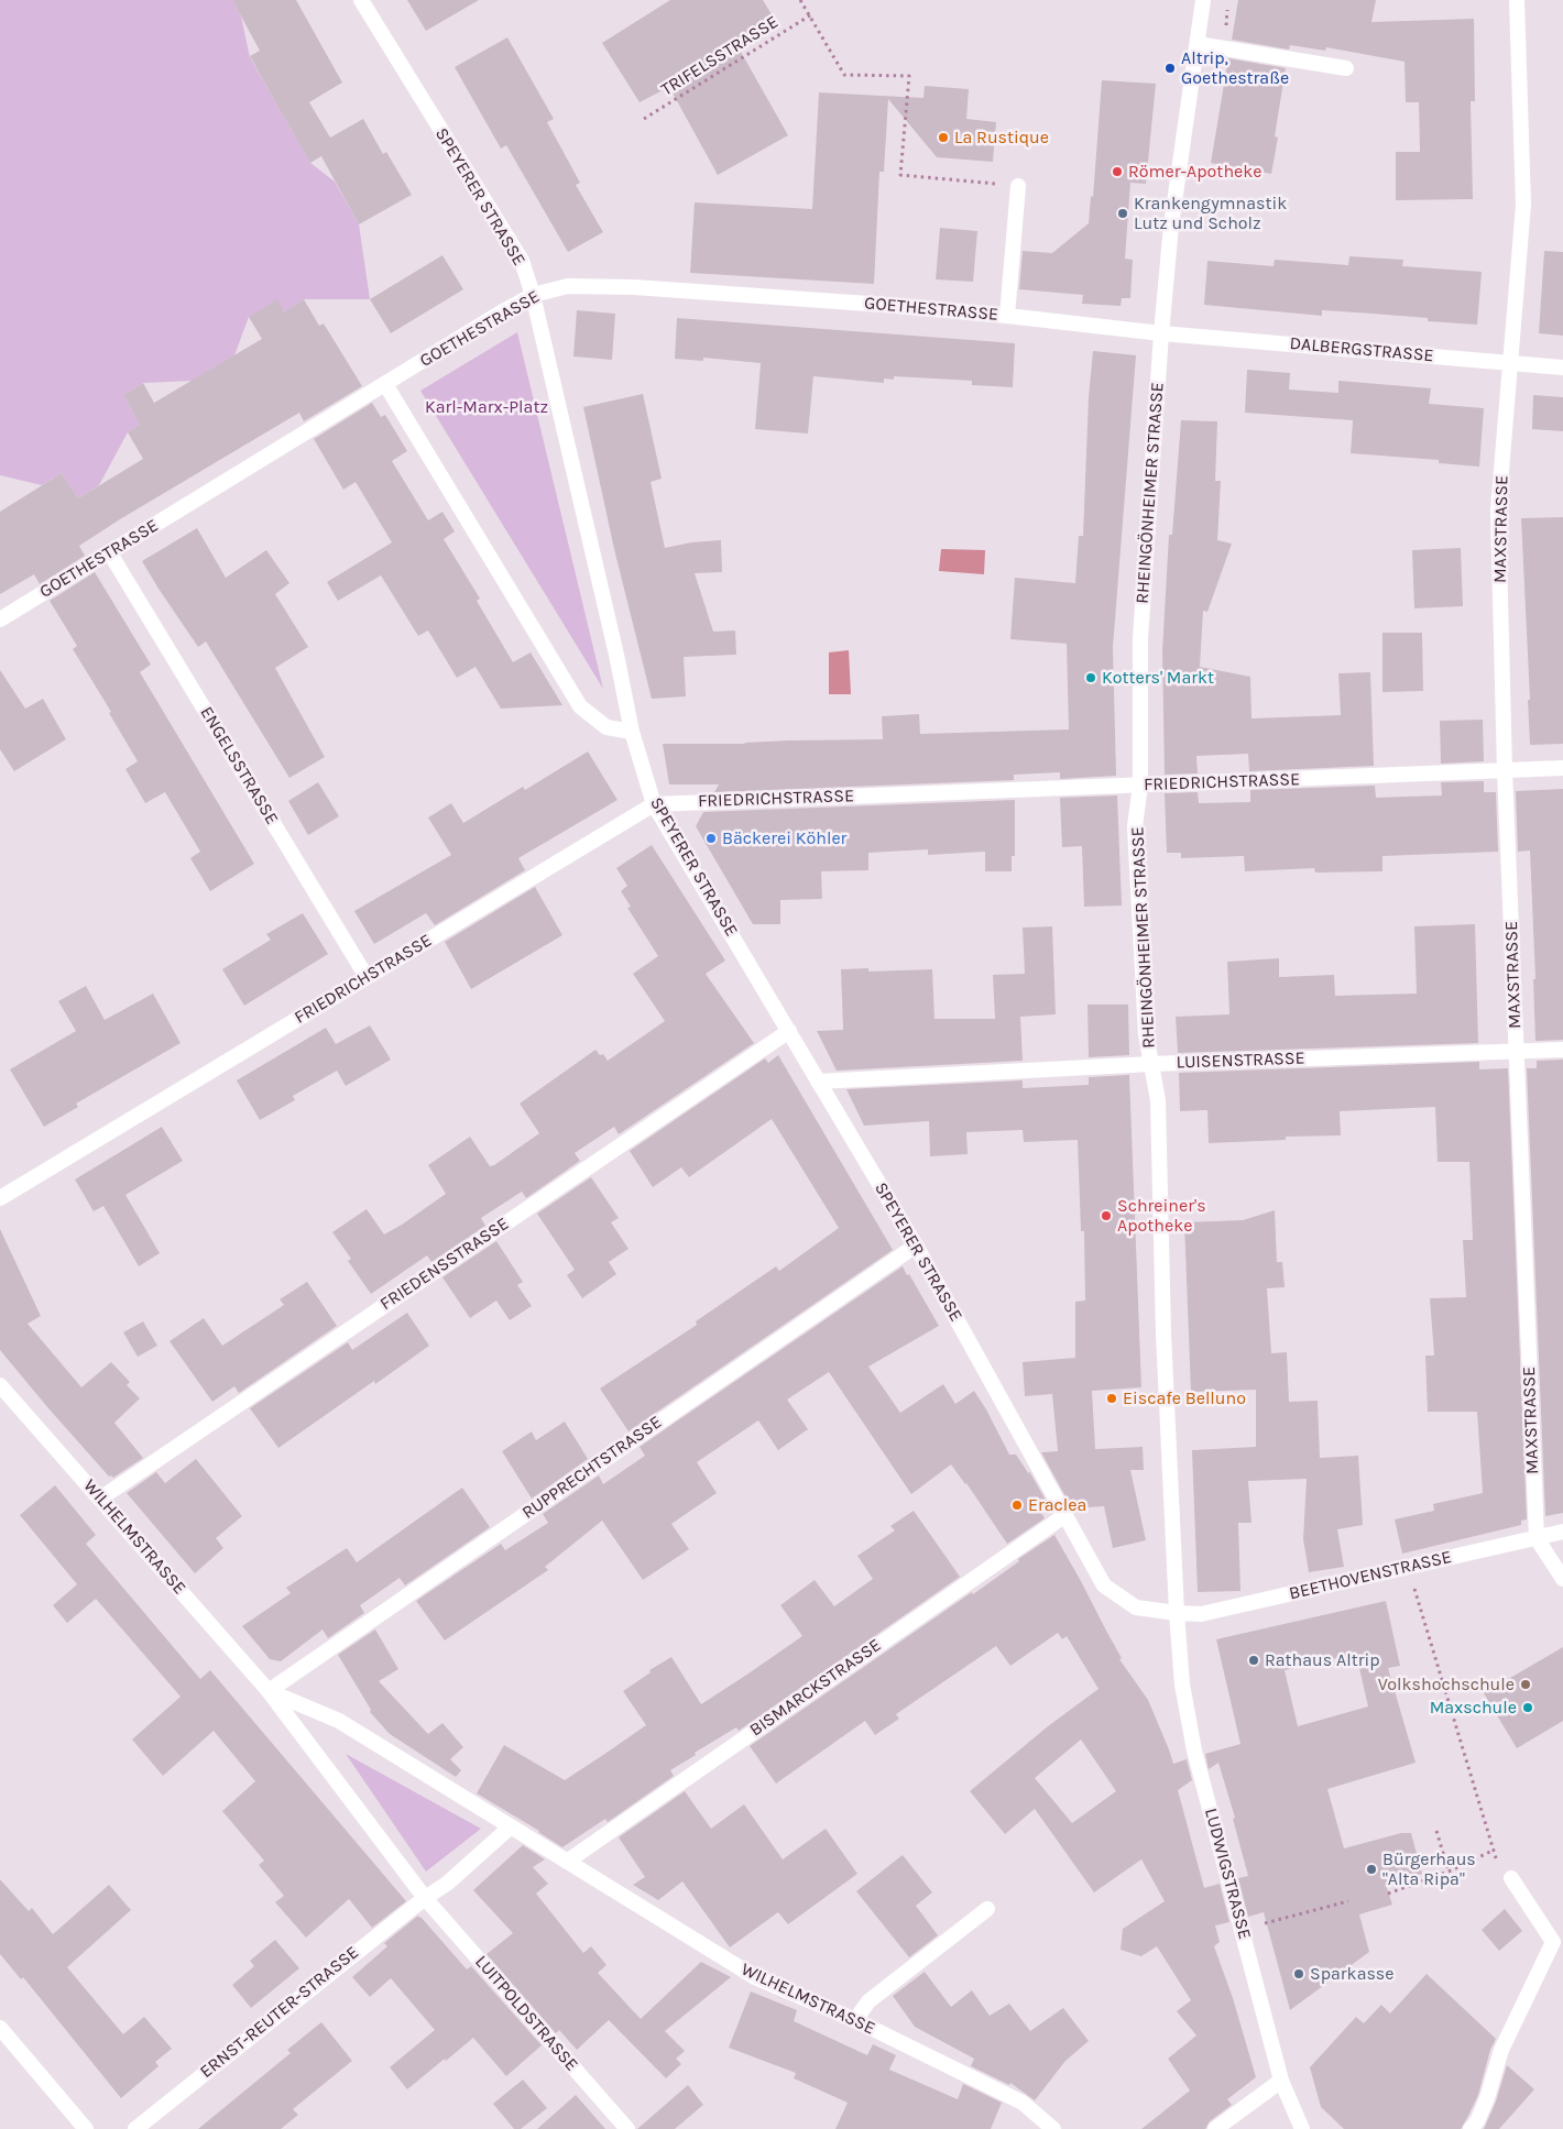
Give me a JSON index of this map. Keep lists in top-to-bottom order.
{
  "streets": {
    "street": [
      "SPEYERER STRASSE",
      "GOETHESTRASSE",
      "DALBERGSTRASSE",
      "RHEINGÖNHEIMER STRASSE",
      "MAXSTRASSE",
      "ENGELSSTRASSE",
      "FRIEDRICHSTRASSE",
      "LUISENSTRASSE",
      "FRIEDENSSTRASSE",
      "RUPPRECHTSTRASSE",
      "WILHELMSTRASSE",
      "BEETHOVENSTRASSE",
      "BISMARCKSTRASSE",
      "LUDWIGSTRASSE",
      "ERNST-REUTER-STRASSE",
      "LUITPOLDSTRASSE"
    ],
    "path": ["TRIFELSSTRASSE"]
  },
  "crossings": [
    ["SPEYERER STRASSE", "GOETHESTRASSE"],
    ["SPEYERER STRASSE", "RHEINGÖNHEIMER STRASSE"],
    ["SPEYERER STRASSE", "FRIEDRICHSTRASSE"],
    ["SPEYERER STRASSE", "LUISENSTRASSE"],
    ["SPEYERER STRASSE", "FRIEDENSSTRASSE"],
    ["SPEYERER STRASSE", "RUPPRECHTSTRASSE"],
    ["SPEYERER STRASSE", "BEETHOVENSTRASSE"],
    ["SPEYERER STRASSE", "BISMARCKSTRASSE"],
    ["SPEYERER STRASSE", "LUDWIGSTRASSE"],
    ["GOETHESTRASSE", "DALBERGSTRASSE"],
    ["GOETHESTRASSE", "RHEINGÖNHEIMER STRASSE"],
    ["GOETHESTRASSE", "ENGELSSTRASSE"],
    ["DALBERGSTRASSE", "RHEINGÖNHEIMER STRASSE"],
    ["DALBERGSTRASSE", "MAXSTRASSE"],
    ["RHEINGÖNHEIMER STRASSE", "FRIEDRICHSTRASSE"],
    ["RHEINGÖNHEIMER STRASSE", "LUISENSTRASSE"],
    ["RHEINGÖNHEIMER STRASSE", "BEETHOVENSTRASSE"],
    ["RHEINGÖNHEIMER STRASSE", "LUDWIGSTRASSE"],
    ["MAXSTRASSE", "FRIEDRICHSTRASSE"],
    ["MAXSTRASSE", "LUISENSTRASSE"],
    ["MAXSTRASSE", "BEETHOVENSTRASSE"],
    ["ENGELSSTRASSE", "FRIEDRICHSTRASSE"],
    ["FRIEDENSSTRASSE", "WILHELMSTRASSE"],
    ["RUPPRECHTSTRASSE", "WILHELMSTRASSE"],
    ["WILHELMSTRASSE", "BISMARCKSTRASSE"],
    ["WILHELMSTRASSE", "ERNST-REUTER-STRASSE"],
    ["WILHELMSTRASSE", "LUITPOLDSTRASSE"],
    ["BEETHOVENSTRASSE", "LUDWIGSTRASSE"],
    ["ERNST-REUTER-STRASSE", "LUITPOLDSTRASSE"]
  ],
  "parks": ["Karl-Marx-Platz"],
  "places": [
    "Altrip, Goethestraße",
    "La Rustique",
    "Römer-Apotheke",
    "Krankengymnastik Lutz und Scholz",
    "Kotters' Markt",
    "Bäckerei Köhler",
    "Schreiner's Apotheke",
    "Eiscafe Belluno",
    "Eraclea",
    "Rathaus Altrip",
    "Volkshochschule",
    "Maxschule",
    "Bürgerhaus \"Alta Ripa\"",
    "Sparkasse"
  ]
}
